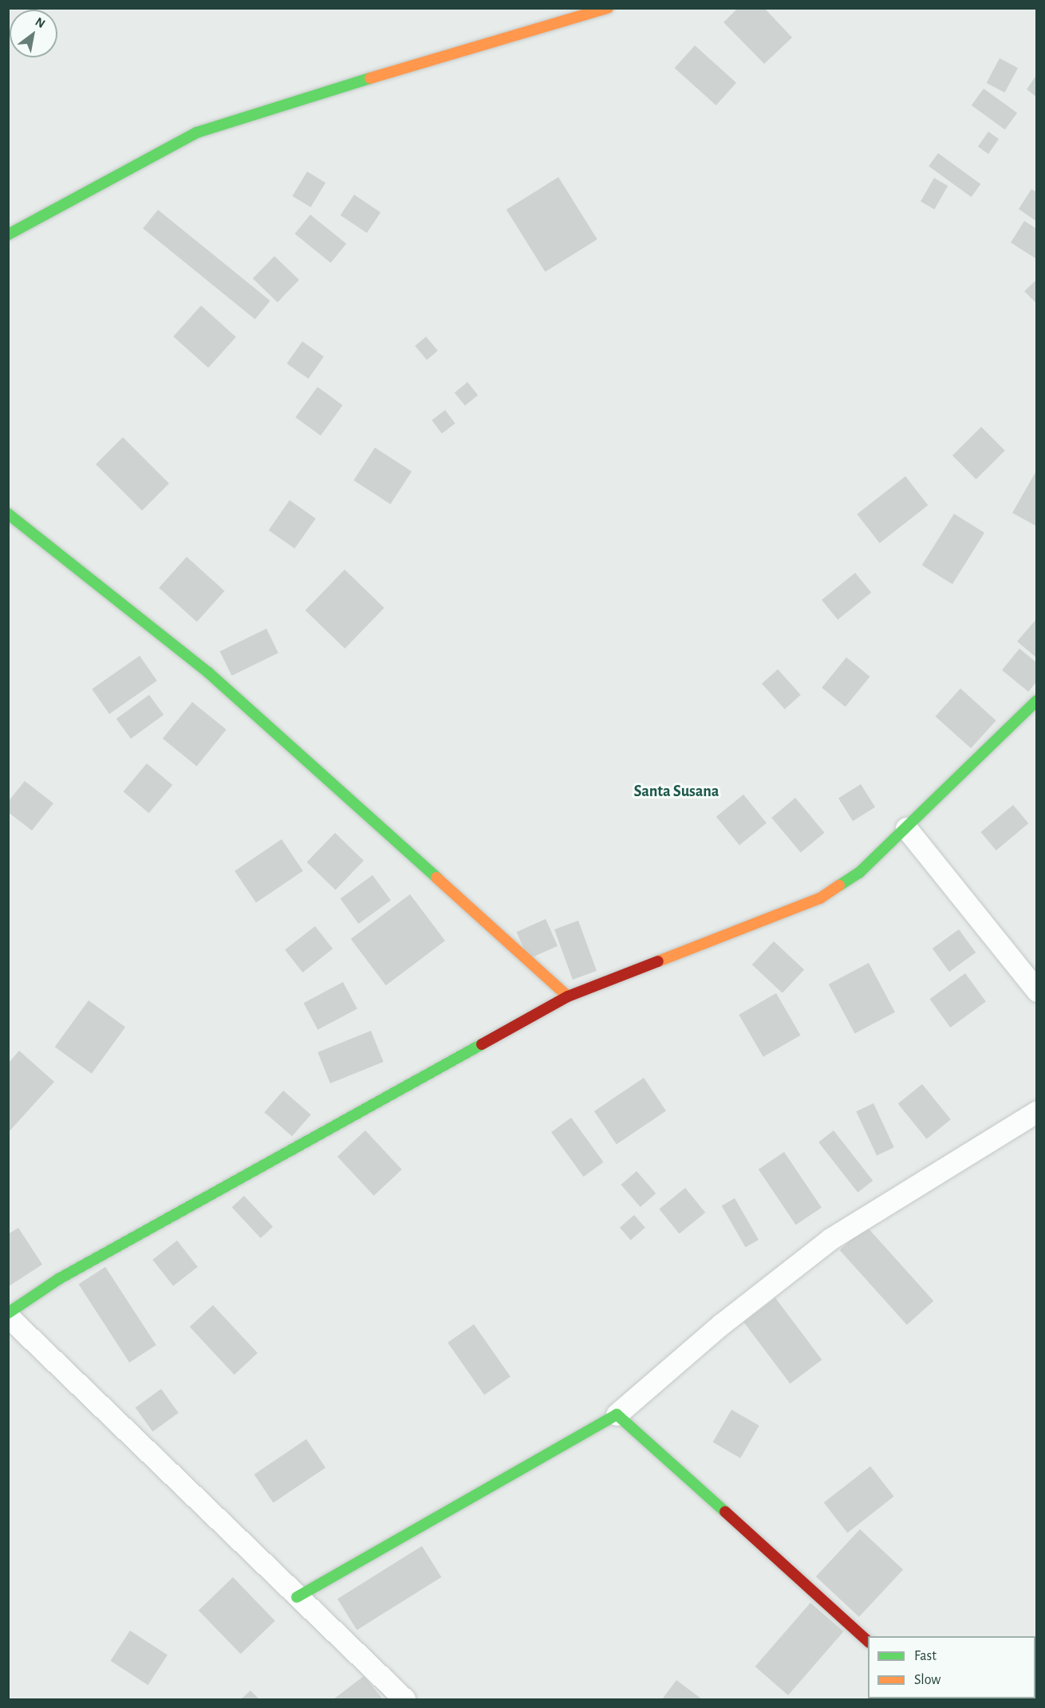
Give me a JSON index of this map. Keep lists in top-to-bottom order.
{
  "districts": ["Santa Susana"],
  "legend": ["Fast", "Slow"],
  "north": "top right"
}
